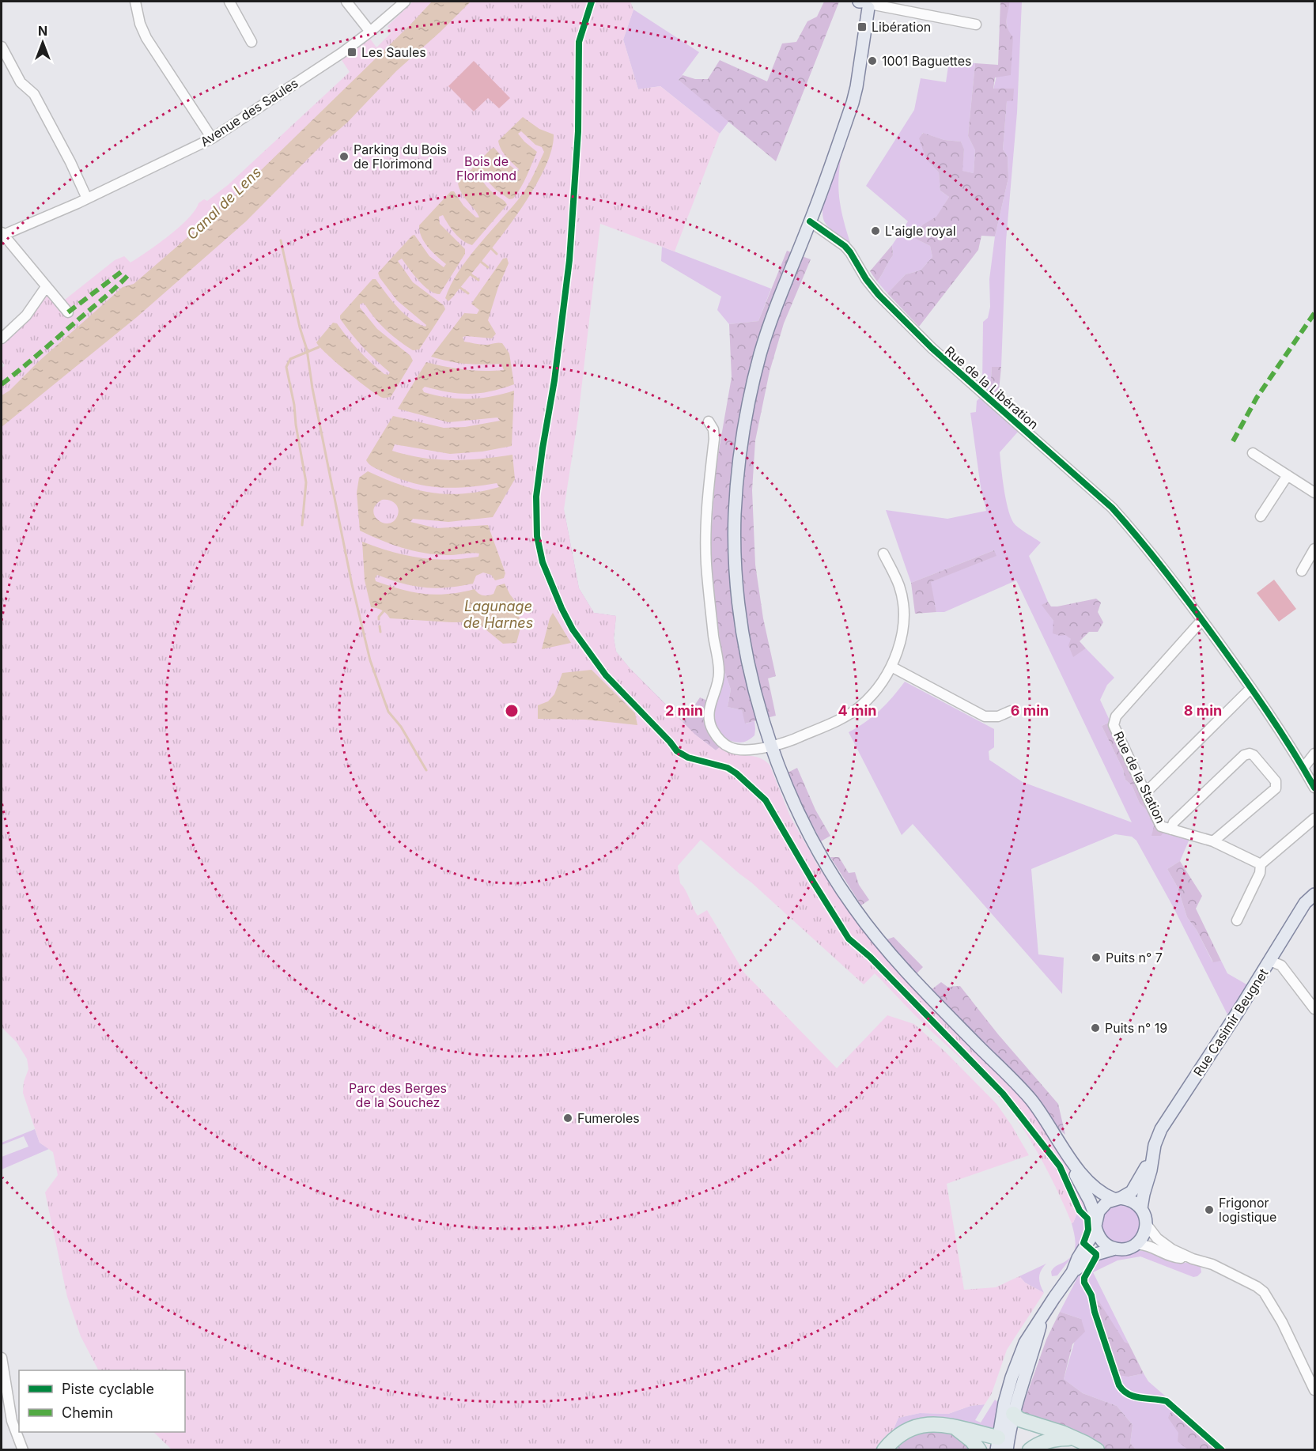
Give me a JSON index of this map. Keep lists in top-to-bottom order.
{
  "streets": {
    "main road": ["Rue Casimir Beugnet"],
    "street": ["Avenue des Saules", "Rue de la Libération", "Rue de la Station"]
  },
  "crossings": [
    ["Rue de la Libération", "Rue de la Station"]
  ],
  "water": ["Canal de Lens", "Lagunage de Harnes"],
  "parks": ["Bois de Florimond", "Parc des Berges de la Souchez"],
  "places": {
    "transit": ["Libération", "Les Saules"],
    "other": [
      "1001 Baguettes",
      "Parking du Bois de Florimond",
      "L'aigle royal",
      "Puits n° 7",
      "Puits n° 19",
      "Fumeroles",
      "Frigonor logistique"
    ]
  },
  "legend": ["Piste cyclable", "Chemin"],
  "north": "top",
  "rings": [
    "2 min",
    "4 min",
    "6 min",
    "8 min"
  ]
}
